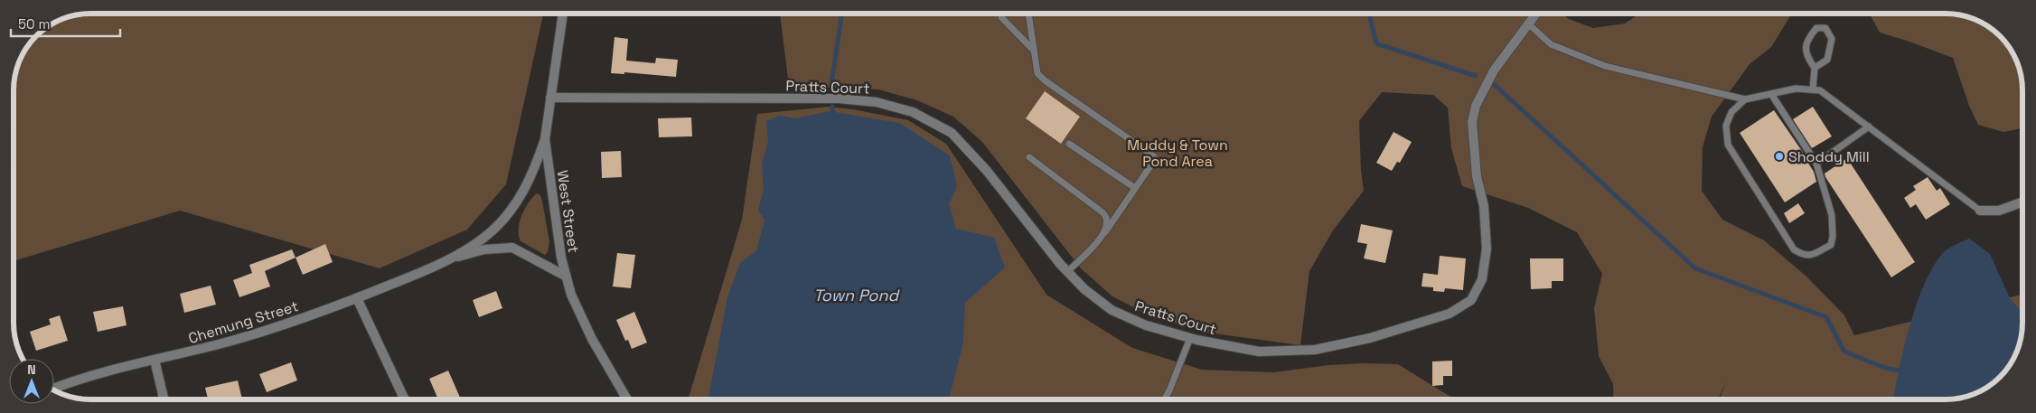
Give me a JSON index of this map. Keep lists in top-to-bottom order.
{
  "streets": {
    "street": ["Pratts Court", "West Street", "Chemung Street"]
  },
  "crossings": [
    ["Pratts Court", "West Street"],
    ["West Street", "Chemung Street"]
  ],
  "water": ["Town Pond"],
  "parks": ["Muddy & Town Pond Area"],
  "places": ["Shoddy Mill"],
  "scale_bar": "50 m",
  "north": "top"
}
